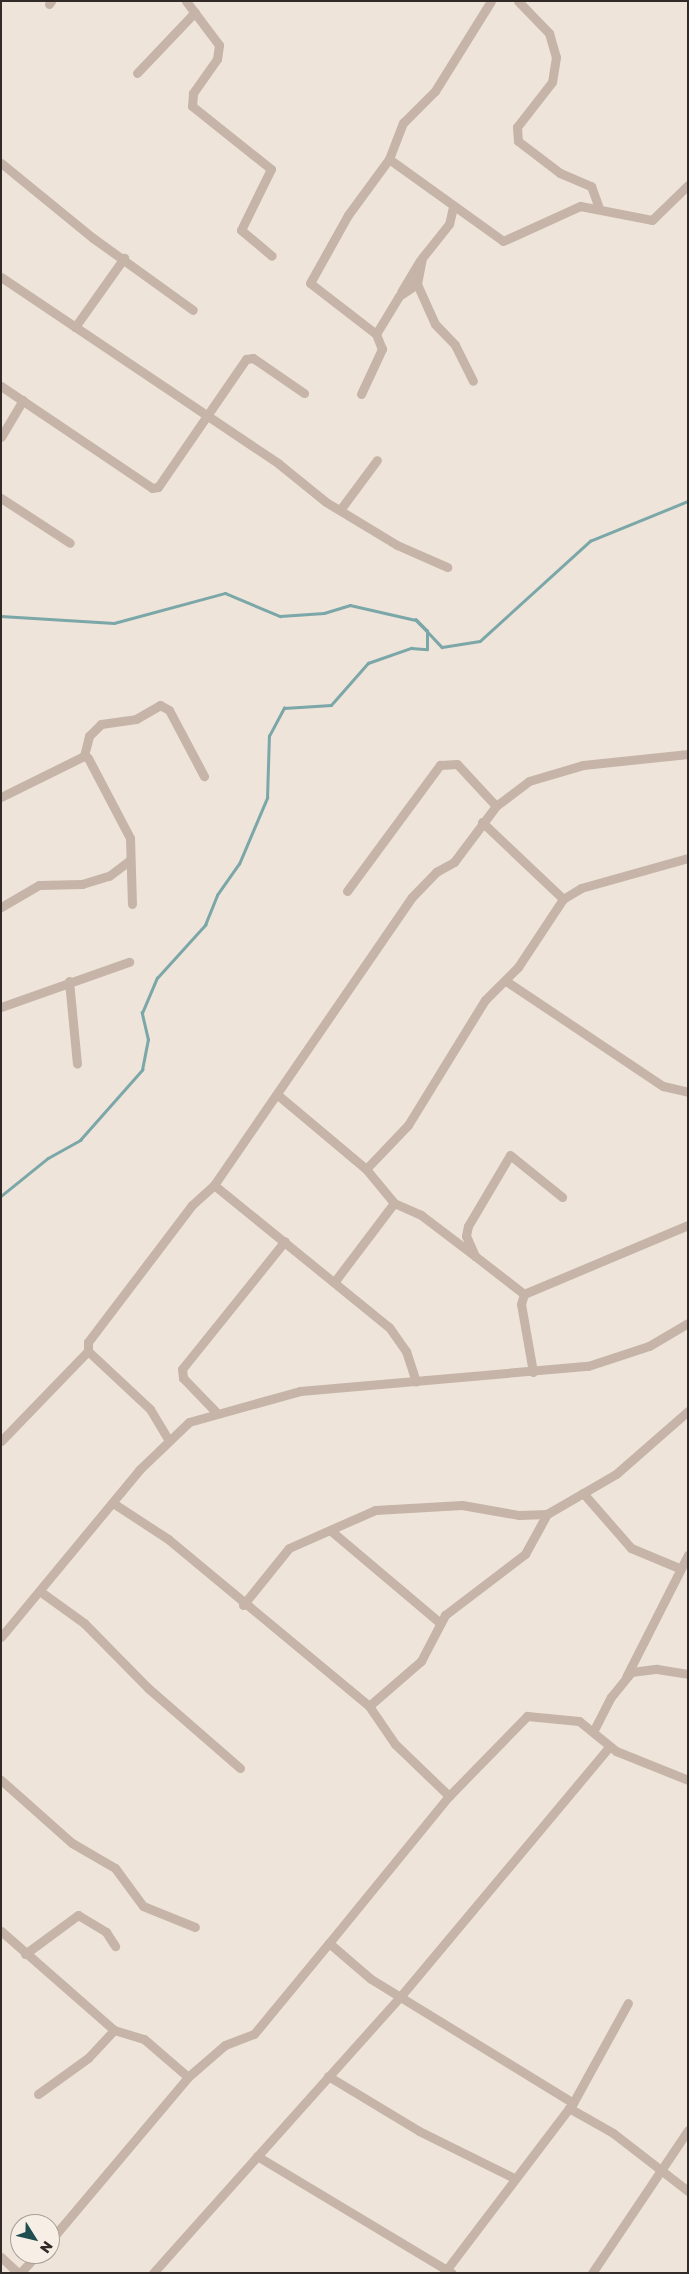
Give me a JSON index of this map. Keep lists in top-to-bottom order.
{
  "north": "bottom right"
}
